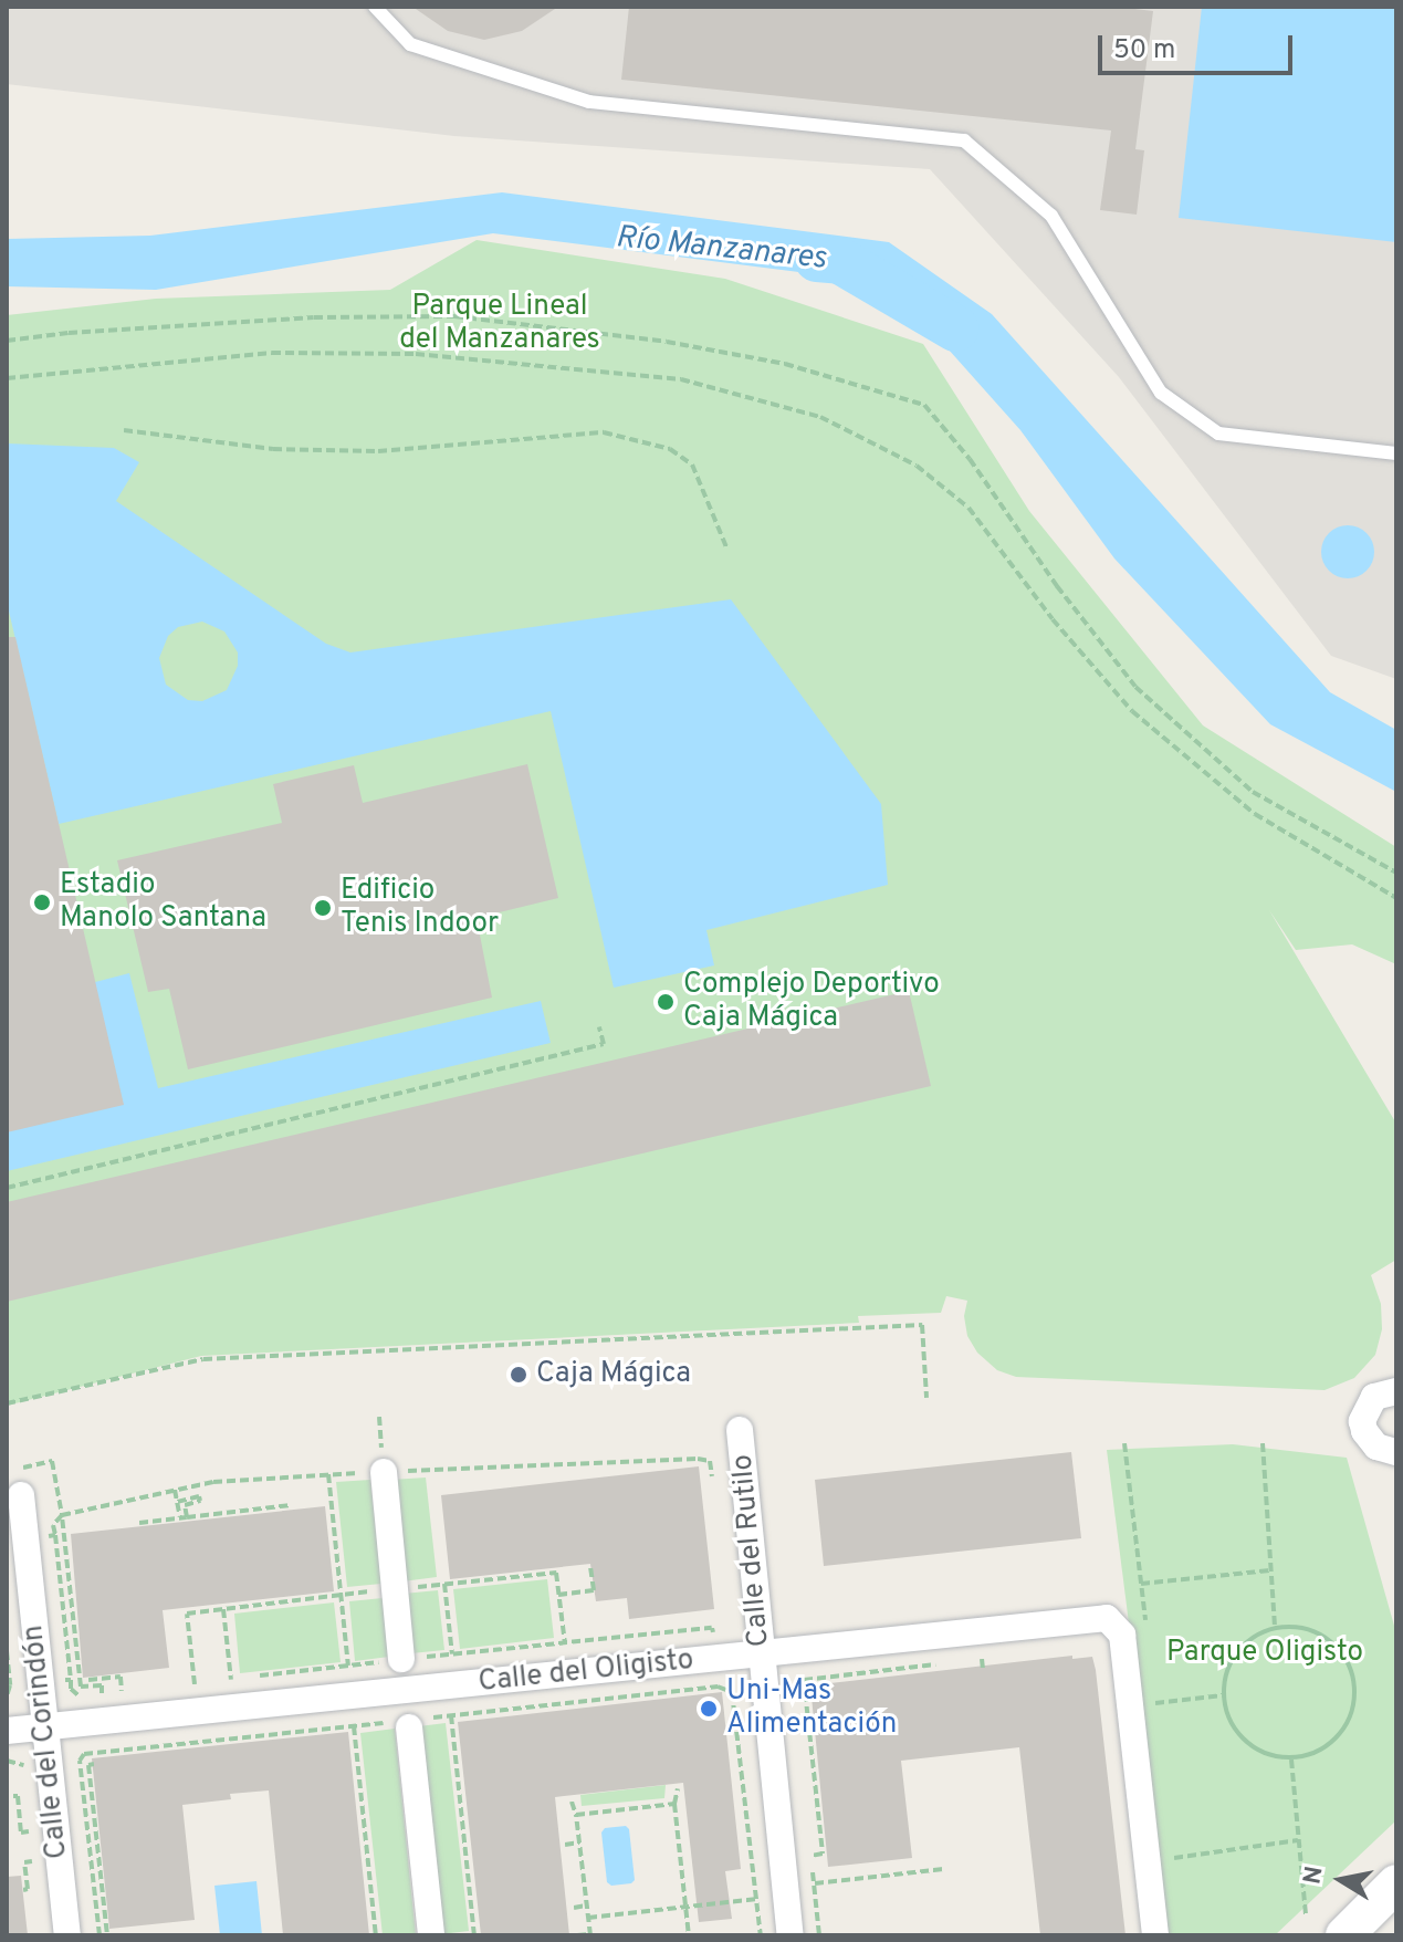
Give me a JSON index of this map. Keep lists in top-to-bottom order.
{
  "streets": {
    "street": ["Calle del Rutilo", "Calle del Oligisto", "Calle del Corindón"]
  },
  "crossings": [
    ["Calle del Rutilo", "Calle del Oligisto"],
    ["Calle del Oligisto", "Calle del Corindón"]
  ],
  "water": ["Río Manzanares"],
  "parks": ["Parque Lineal del Manzanares", "Parque Oligisto"],
  "places": [
    "Estadio Manolo Santana",
    "Edificio Tenis Indoor",
    "Complejo Deportivo Caja Mágica",
    "Caja Mágica",
    "Uni-Mas Alimentación"
  ],
  "scale_bar": "50 m",
  "north": "left"
}
